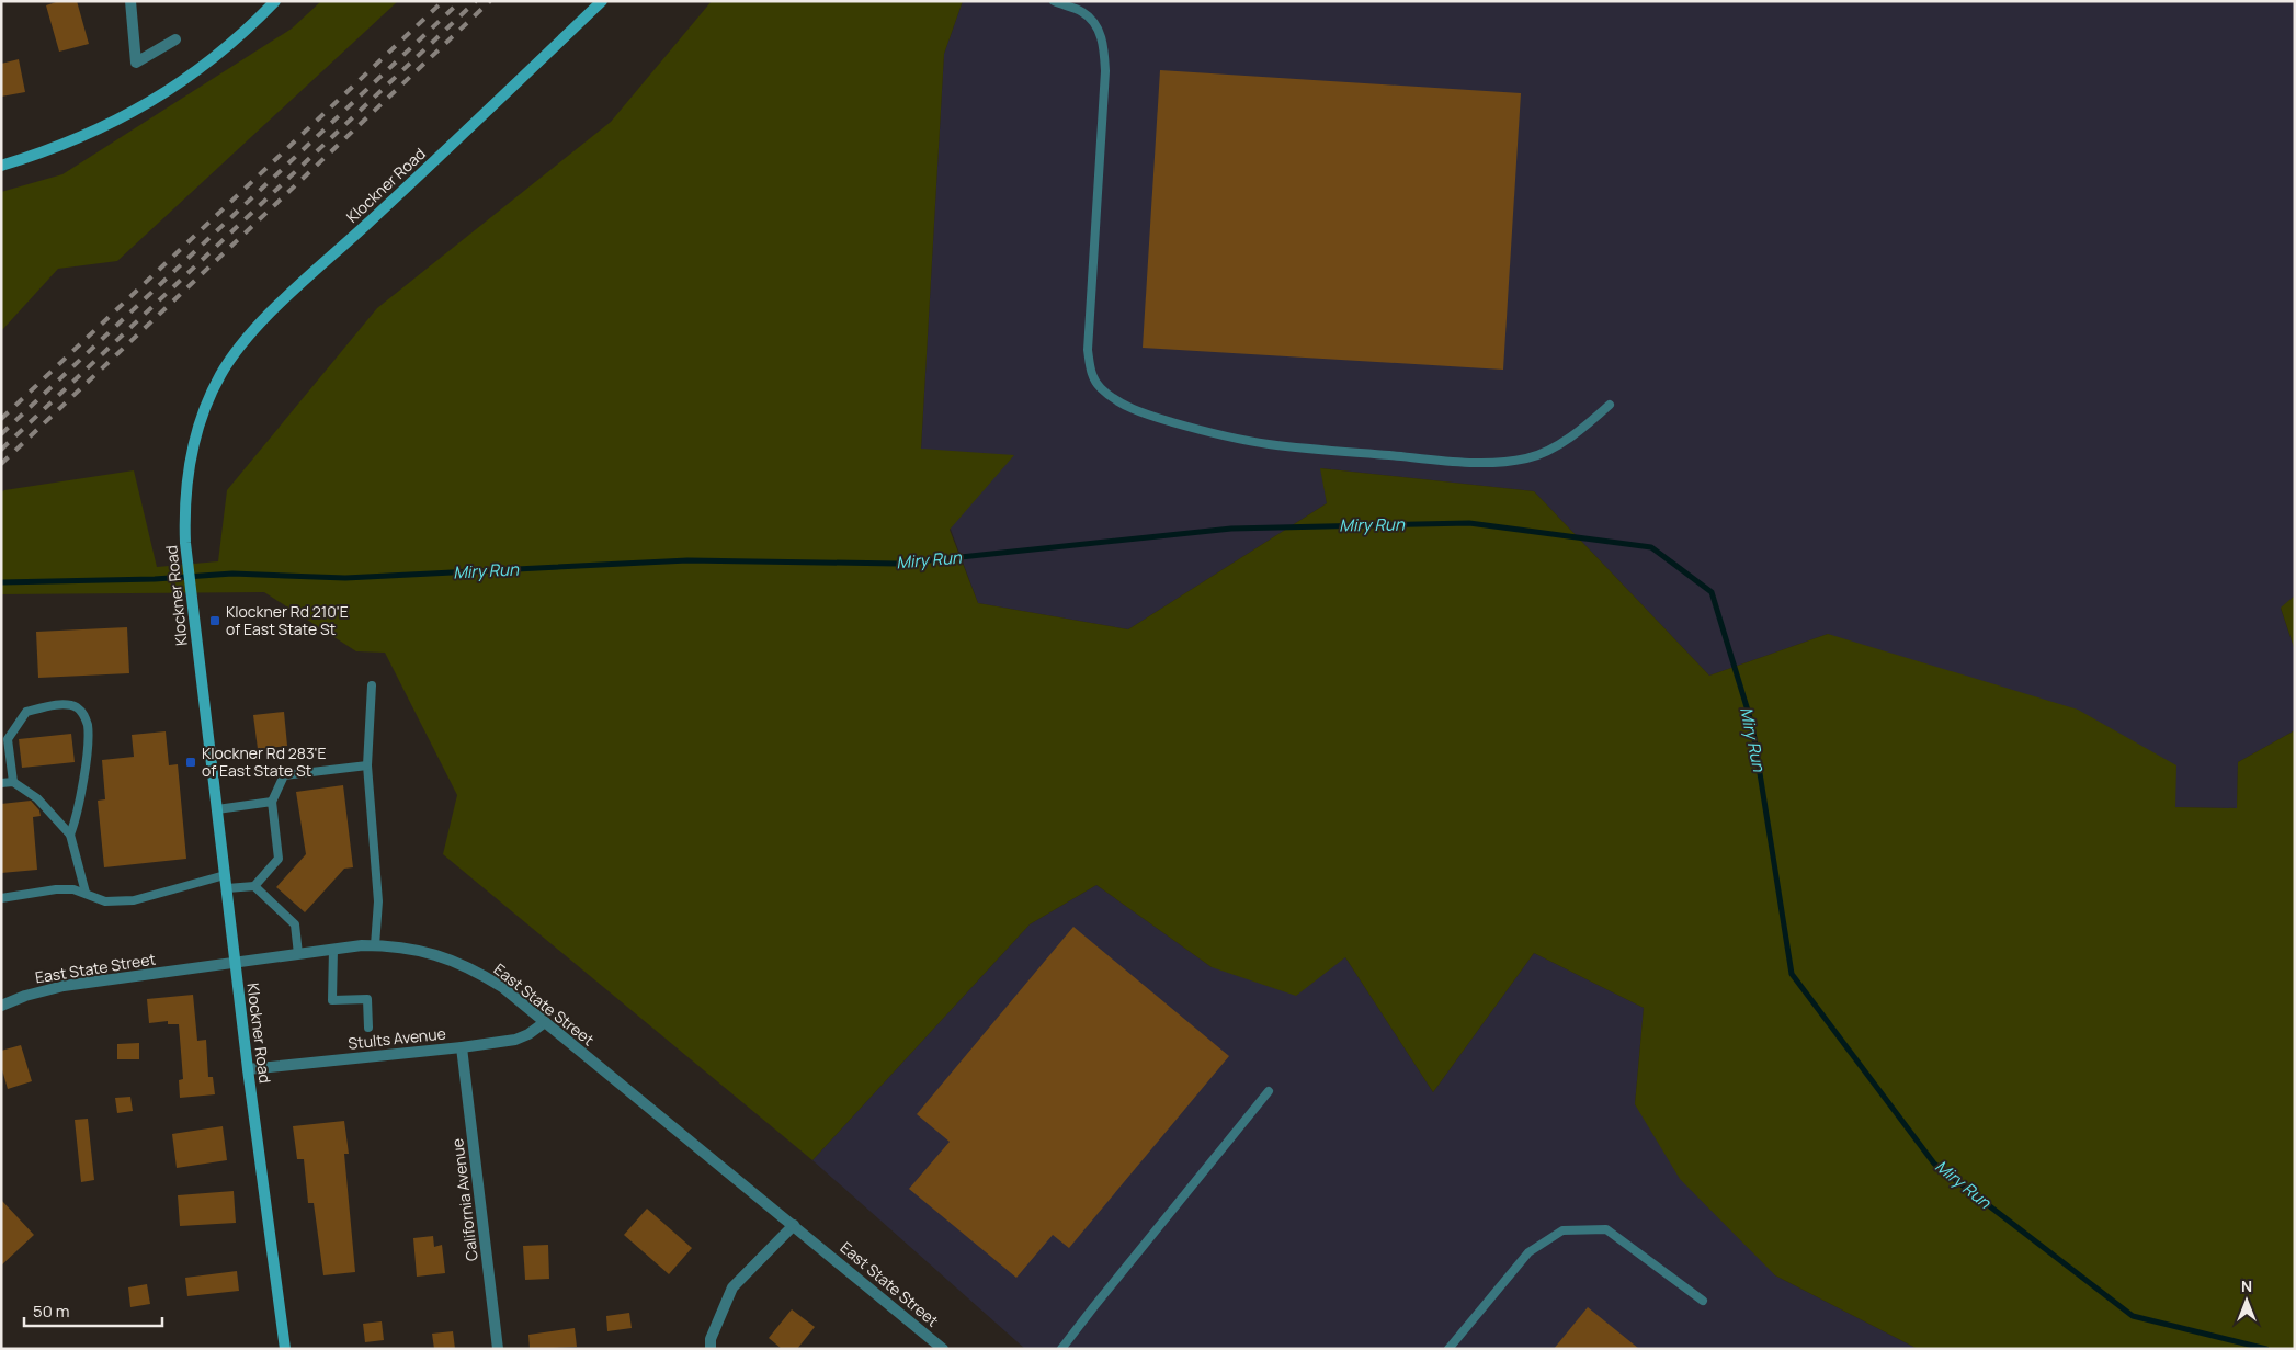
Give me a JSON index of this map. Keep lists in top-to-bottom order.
{
  "streets": {
    "main road": ["Klockner Road"],
    "street": ["East State Street", "Stults Avenue", "California Avenue"]
  },
  "crossings": [
    ["Klockner Road", "East State Street"],
    ["Klockner Road", "Stults Avenue"],
    ["East State Street", "Stults Avenue"],
    ["Stults Avenue", "California Avenue"]
  ],
  "water": ["Miry Run"],
  "places": {
    "transit": ["Klockner Rd 210'E of East State St", "Klockner Rd 283'E of East State St"]
  },
  "scale_bar": "50 m",
  "north": "top"
}
